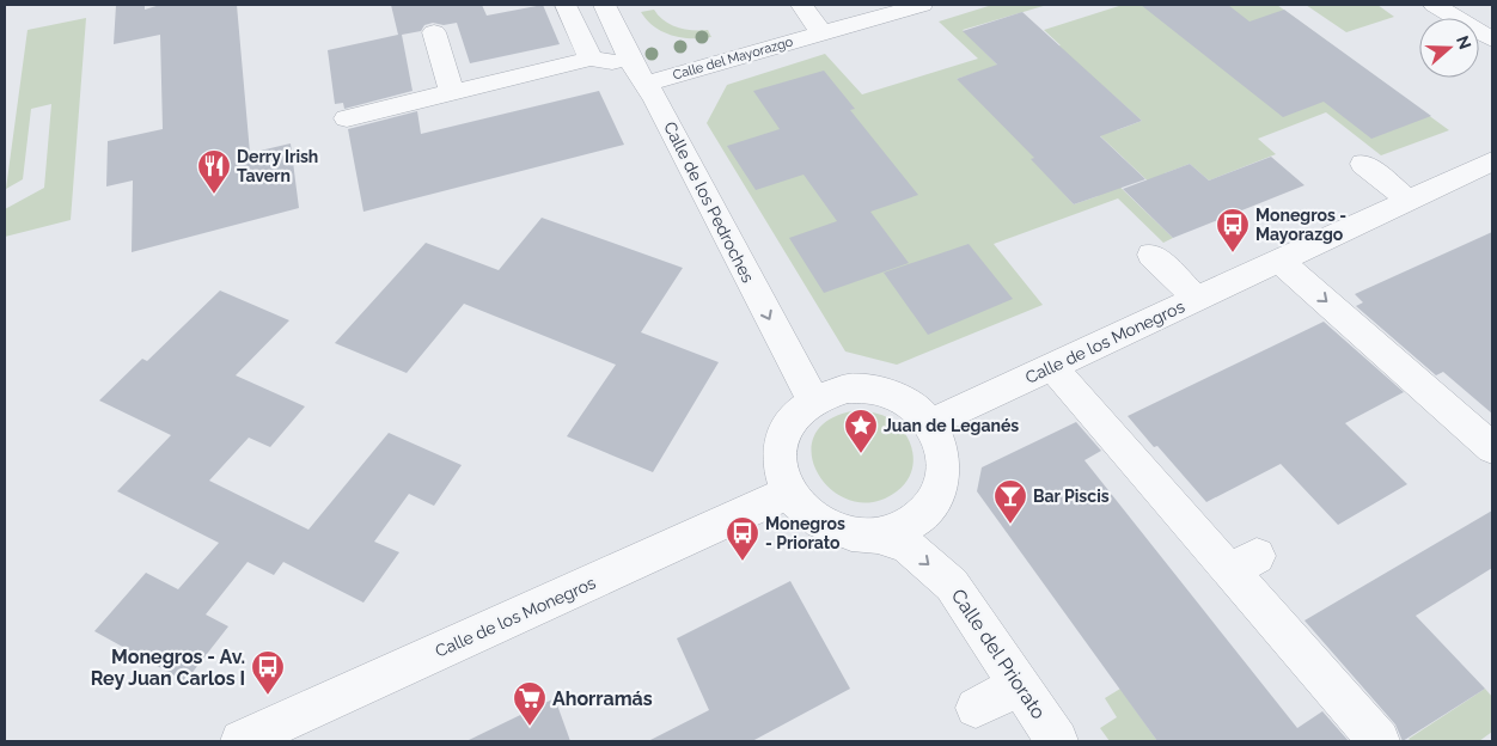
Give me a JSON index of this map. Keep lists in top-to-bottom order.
{
  "streets": {
    "street": [
      "Calle del Mayorazgo",
      "Calle de los Pedroches",
      "Calle de los Monegros",
      "Calle del Priorato"
    ]
  },
  "crossings": [
    ["Calle del Mayorazgo", "Calle de los Pedroches"],
    ["Calle de los Pedroches", "Calle de los Monegros"],
    ["Calle de los Pedroches", "Calle del Priorato"],
    ["Calle de los Monegros", "Calle del Priorato"]
  ],
  "one_way": ["Calle de los Pedroches"],
  "places": {
    "restaurant": ["Derry Irish Tavern"],
    "bus stop": ["Monegros - Mayorazgo", "Monegros - Priorato", "Monegros - Av. Rey Juan Carlos I"],
    "place": ["Juan de Leganés"],
    "bar": ["Bar Piscis"],
    "supermarket": ["Ahorramás"]
  },
  "north": "right"
}
